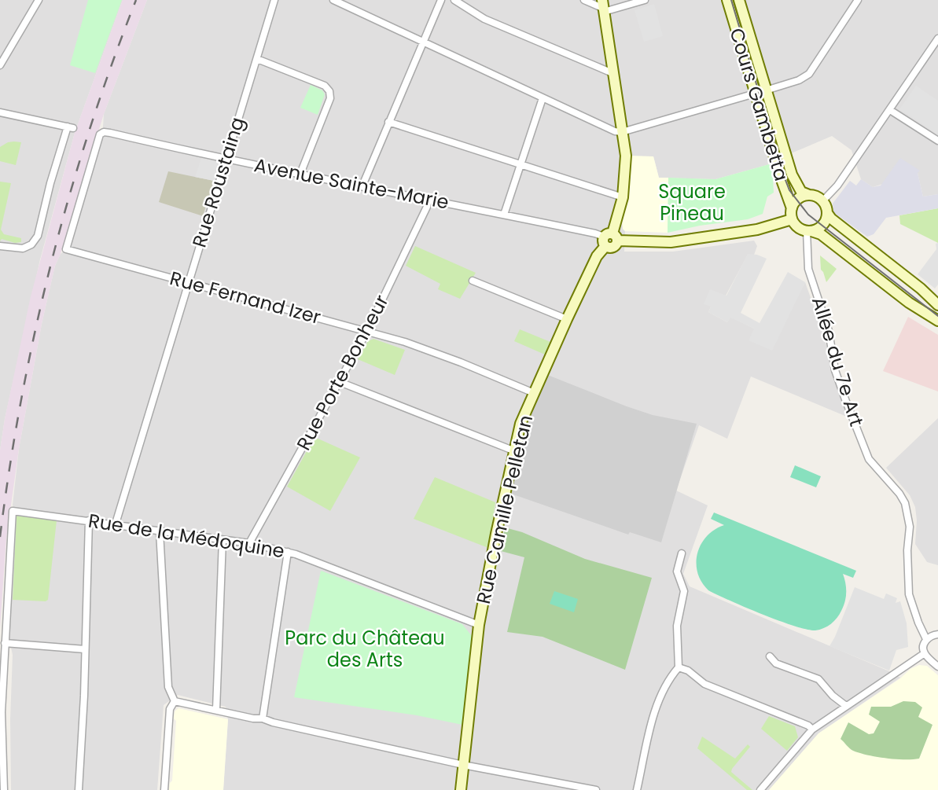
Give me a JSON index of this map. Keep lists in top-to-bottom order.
{
  "streets": {
    "street": [
      "Cours Gambetta",
      "Rue Roustaing",
      "Avenue Sainte-Marie",
      "Rue Fernand Izer",
      "Allée du 7e Art",
      "Rue Porte Bonheur",
      "Rue Camille Pelletan",
      "Rue de la Médoquine"
    ]
  },
  "crossings": [
    ["Cours Gambetta", "Allée du 7e Art"],
    ["Rue Roustaing", "Avenue Sainte-Marie"],
    ["Rue Roustaing", "Rue Fernand Izer"],
    ["Rue Roustaing", "Rue de la Médoquine"],
    ["Avenue Sainte-Marie", "Rue Fernand Izer"],
    ["Avenue Sainte-Marie", "Rue Porte Bonheur"],
    ["Avenue Sainte-Marie", "Rue Camille Pelletan"],
    ["Rue Fernand Izer", "Rue Porte Bonheur"],
    ["Rue Fernand Izer", "Rue Camille Pelletan"],
    ["Rue Porte Bonheur", "Rue de la Médoquine"],
    ["Rue Camille Pelletan", "Rue de la Médoquine"]
  ],
  "parks": ["Square Pineau", "Parc du Château des Arts"]
}
